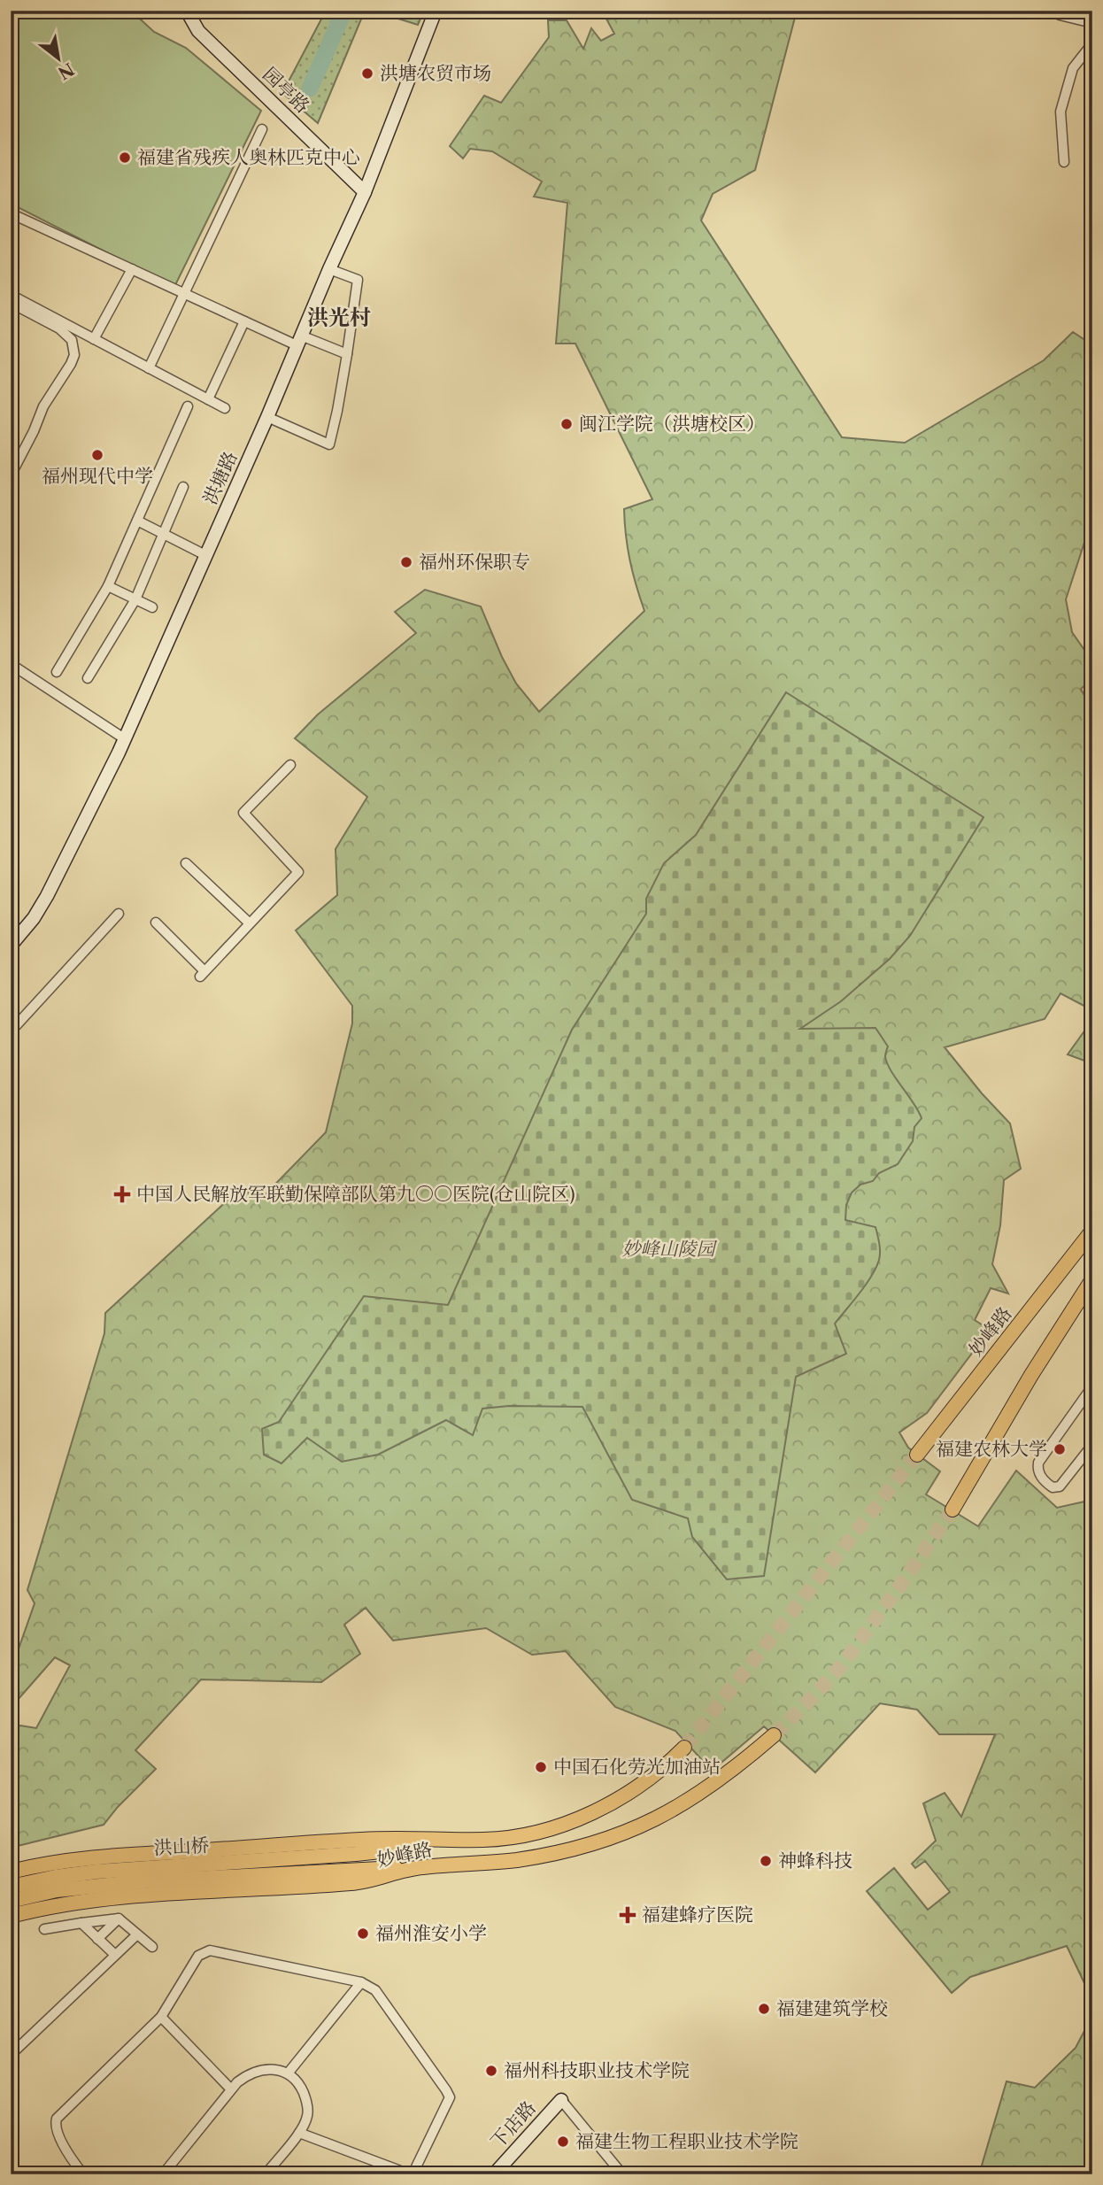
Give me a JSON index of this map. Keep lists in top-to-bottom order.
{
  "streets": {
    "main road": ["妙峰路", "洪山桥"],
    "street": ["园亭路", "洪塘路", "下店路"]
  },
  "crossings": [
    ["园亭路", "洪塘路"],
    ["妙峰路", "洪山桥"]
  ],
  "districts": ["洪光村"],
  "parks": ["妙峰山陵园"],
  "places": {
    "other": [
      "洪塘农贸市场",
      "福建省残疾人奥林匹克中心",
      "闽江学院（洪塘校区）",
      "福州现代中学",
      "福州环保职专",
      "福建农林大学",
      "中国石化劳光加油站",
      "神蜂科技",
      "福州淮安小学",
      "福建建筑学校",
      "福州科技职业技术学院",
      "福建生物工程职业技术学院"
    ],
    "health": ["中国人民解放军联勤保障部队第九〇〇医院(仓山院区)", "福建蜂疗医院"]
  },
  "north": "bottom right"
}
